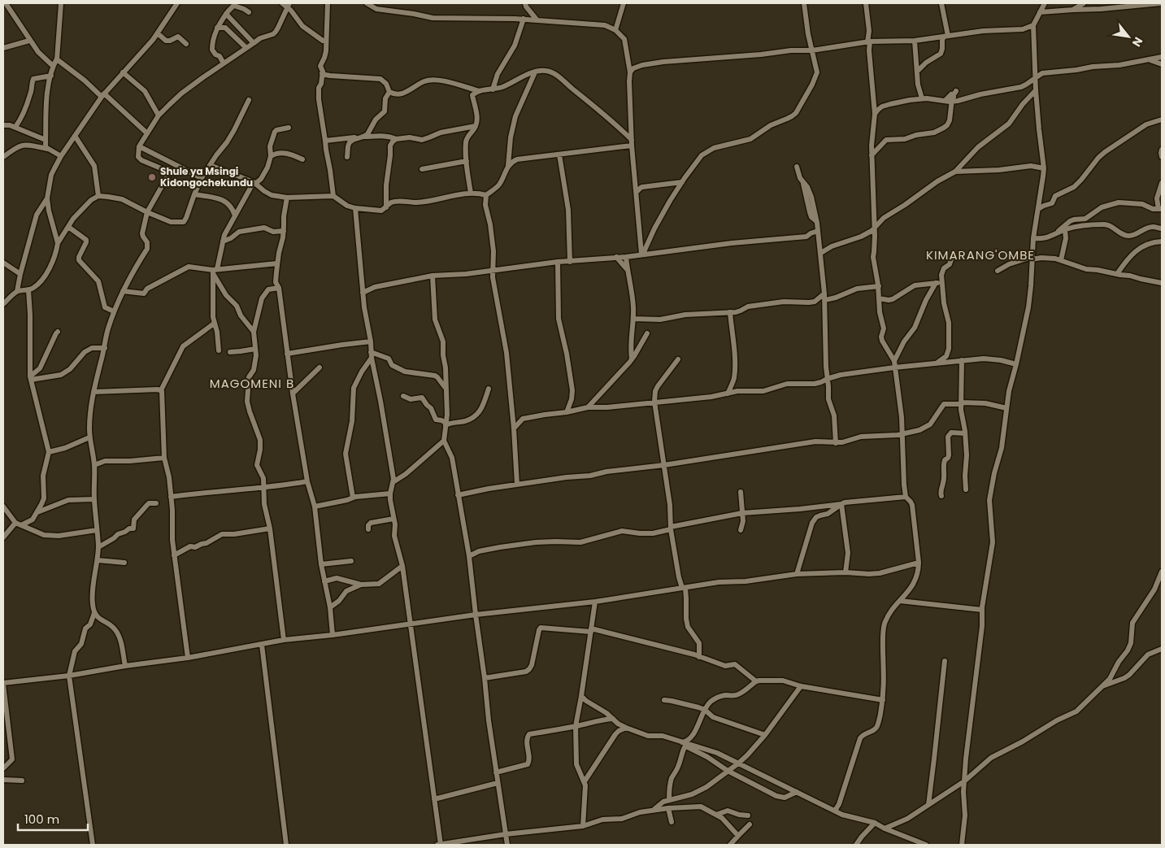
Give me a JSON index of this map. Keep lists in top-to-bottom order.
{
  "districts": ["KIMARANG'OMBE", "MAGOMENI B"],
  "places": ["Shule ya Msingi Kidongochekundu"],
  "scale_bar": "100 m",
  "north": "bottom right"
}
